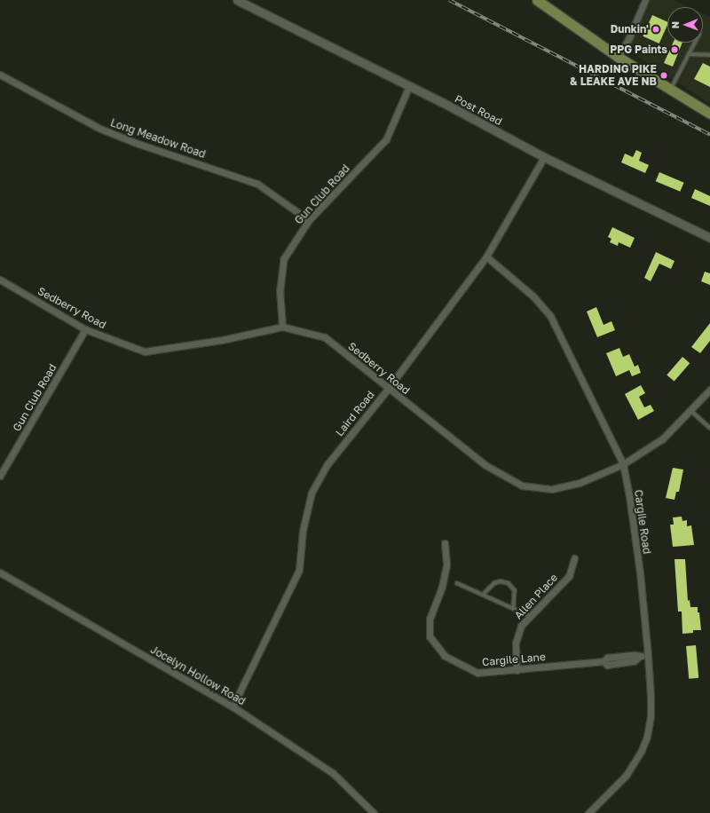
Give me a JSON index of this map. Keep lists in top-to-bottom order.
{
  "streets": {
    "street": [
      "Post Road",
      "Long Meadow Road",
      "Gun Club Road",
      "Sedberry Road",
      "Laird Road",
      "Cargile Road",
      "Allen Place",
      "Cargile Lane",
      "Jocelyn Hollow Road"
    ]
  },
  "crossings": [
    ["Post Road", "Gun Club Road"],
    ["Post Road", "Laird Road"],
    ["Long Meadow Road", "Gun Club Road"],
    ["Gun Club Road", "Sedberry Road"],
    ["Sedberry Road", "Laird Road"],
    ["Sedberry Road", "Cargile Road"],
    ["Laird Road", "Cargile Road"],
    ["Laird Road", "Jocelyn Hollow Road"],
    ["Cargile Road", "Cargile Lane"],
    ["Allen Place", "Cargile Lane"]
  ],
  "places": ["Dunkin'", "PPG Paints", "HARDING PIKE & LEAKE AVE NB"],
  "north": "left"
}
